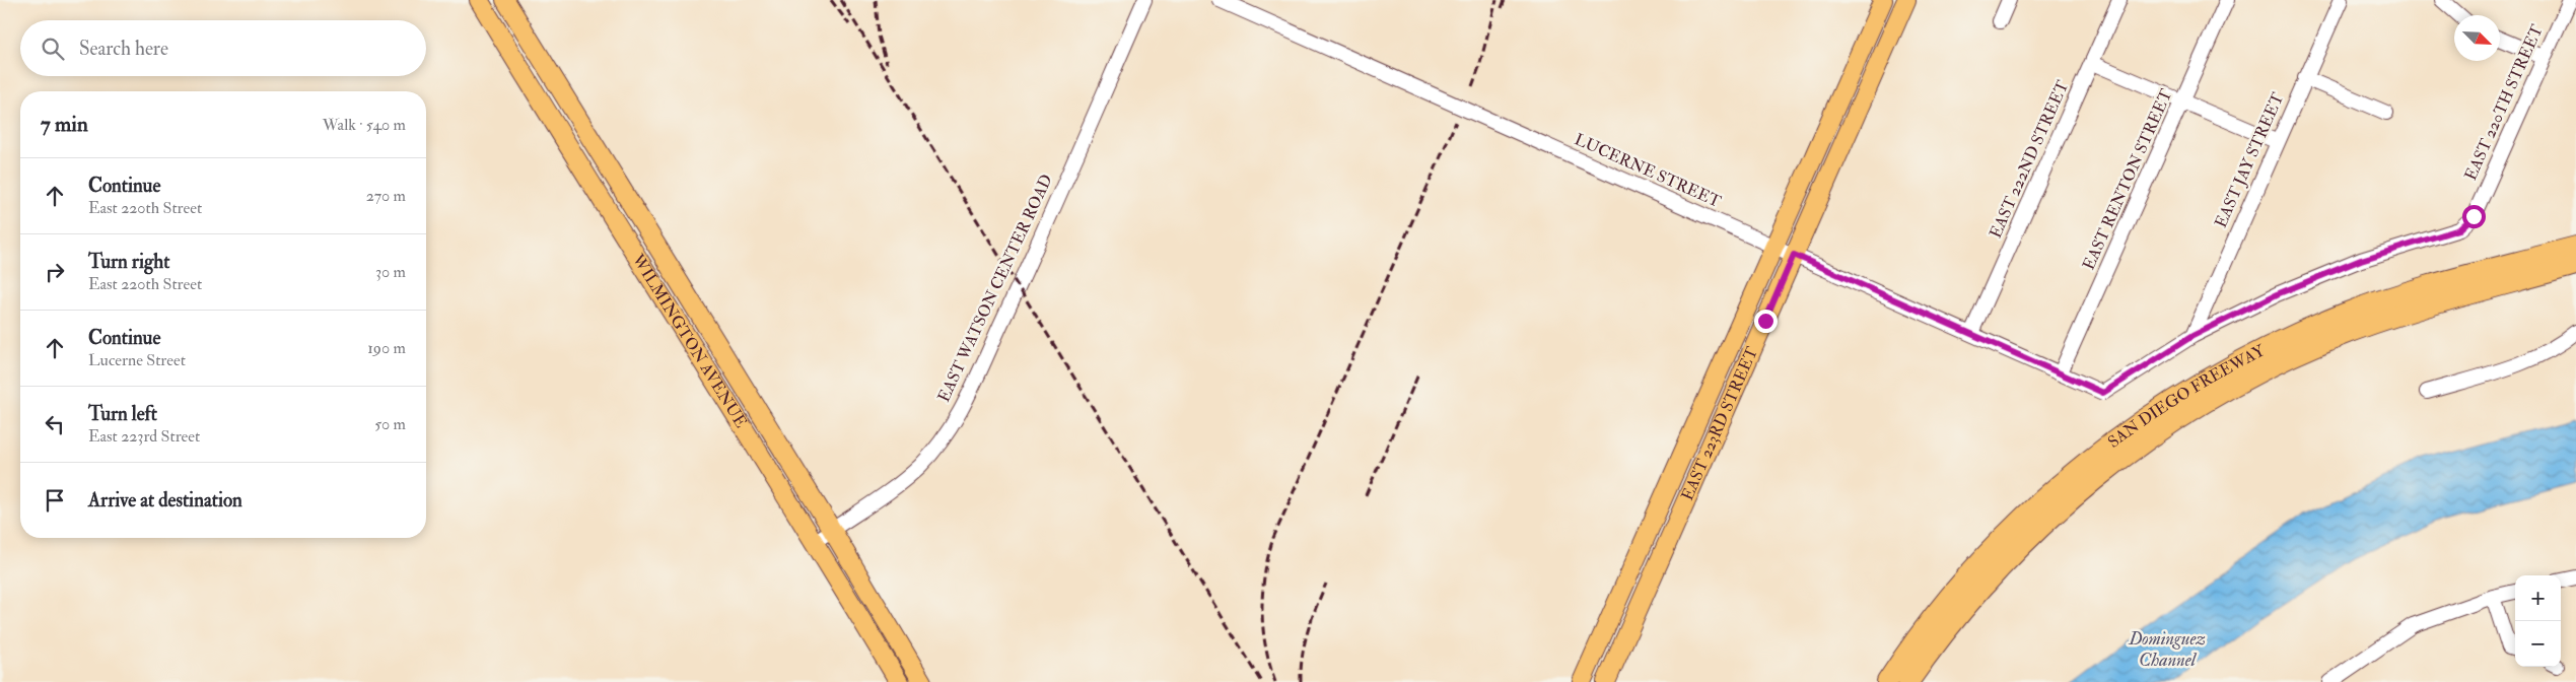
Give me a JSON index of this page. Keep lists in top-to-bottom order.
{
  "streets": {
    "highway": ["SAN DIEGO FREEWAY"],
    "main road": ["WILMINGTON AVENUE", "EAST 223RD STREET"],
    "street": [
      "EAST 220TH STREET",
      "EAST 222ND STREET",
      "EAST JAY STREET",
      "LUCERNE STREET",
      "EAST RENTON STREET",
      "EAST WATSON CENTER ROAD"
    ]
  },
  "crossings": [
    ["EAST 220TH STREET", "EAST JAY STREET"],
    ["EAST 220TH STREET", "LUCERNE STREET"],
    ["EAST 220TH STREET", "EAST RENTON STREET"],
    ["EAST 222ND STREET", "LUCERNE STREET"],
    ["LUCERNE STREET", "EAST RENTON STREET"],
    ["LUCERNE STREET", "EAST 223RD STREET"],
    ["EAST WATSON CENTER ROAD", "WILMINGTON AVENUE"]
  ],
  "water": ["Dominguez Channel"],
  "north": "bottom right",
  "page": {
    "search": "Search here",
    "heading": ["7 min", "Walk · 540 m"],
    "list": [
      ["Continue", "East 220th Street", "270 m"],
      ["Turn right", "East 220th Street", "30 m"],
      ["Continue", "Lucerne Street", "190 m"],
      ["Turn left", "East 223rd Street", "50 m"],
      "Arrive at destination"
    ],
    "map_buttons": ["+", "−"]
  }
}
